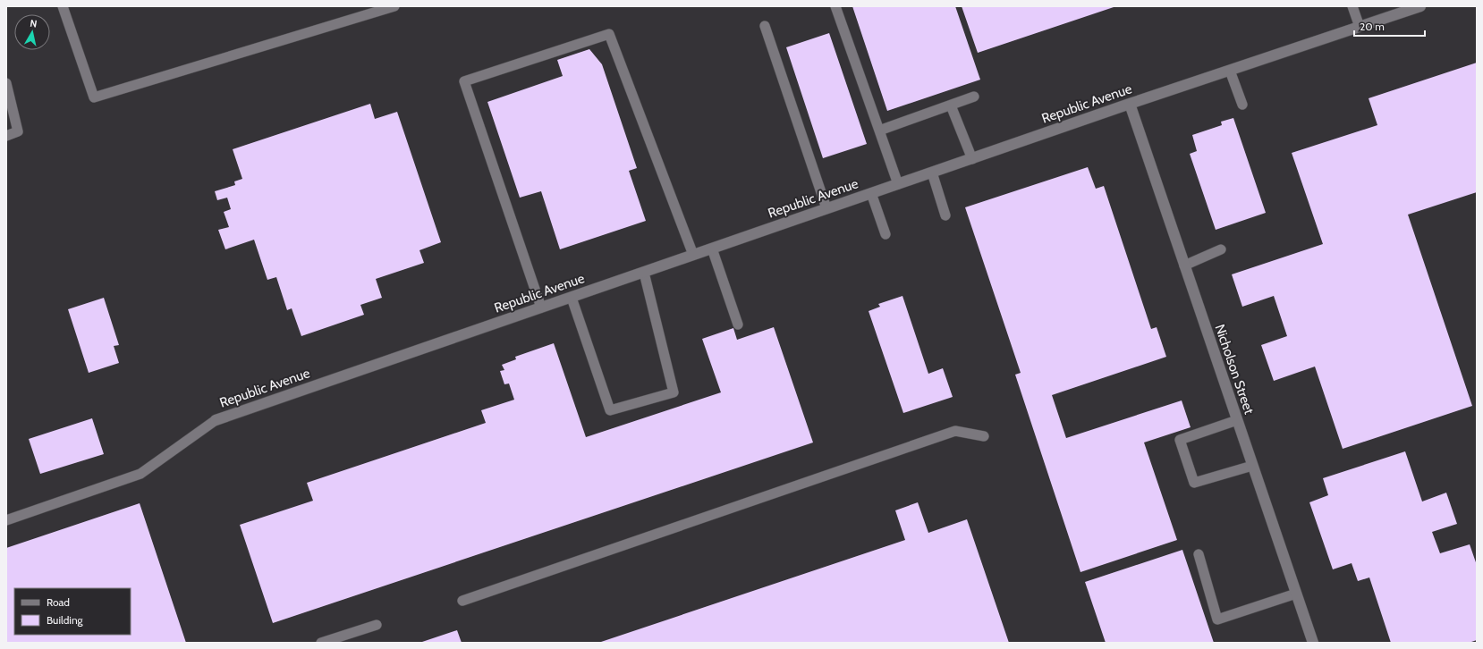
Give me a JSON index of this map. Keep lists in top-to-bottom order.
{
  "streets": {
    "street": ["Republic Avenue", "Nicholson Street"]
  },
  "crossings": [
    ["Republic Avenue", "Nicholson Street"]
  ],
  "legend": ["Road", "Building"],
  "scale_bar": "20 m",
  "north": "top"
}
